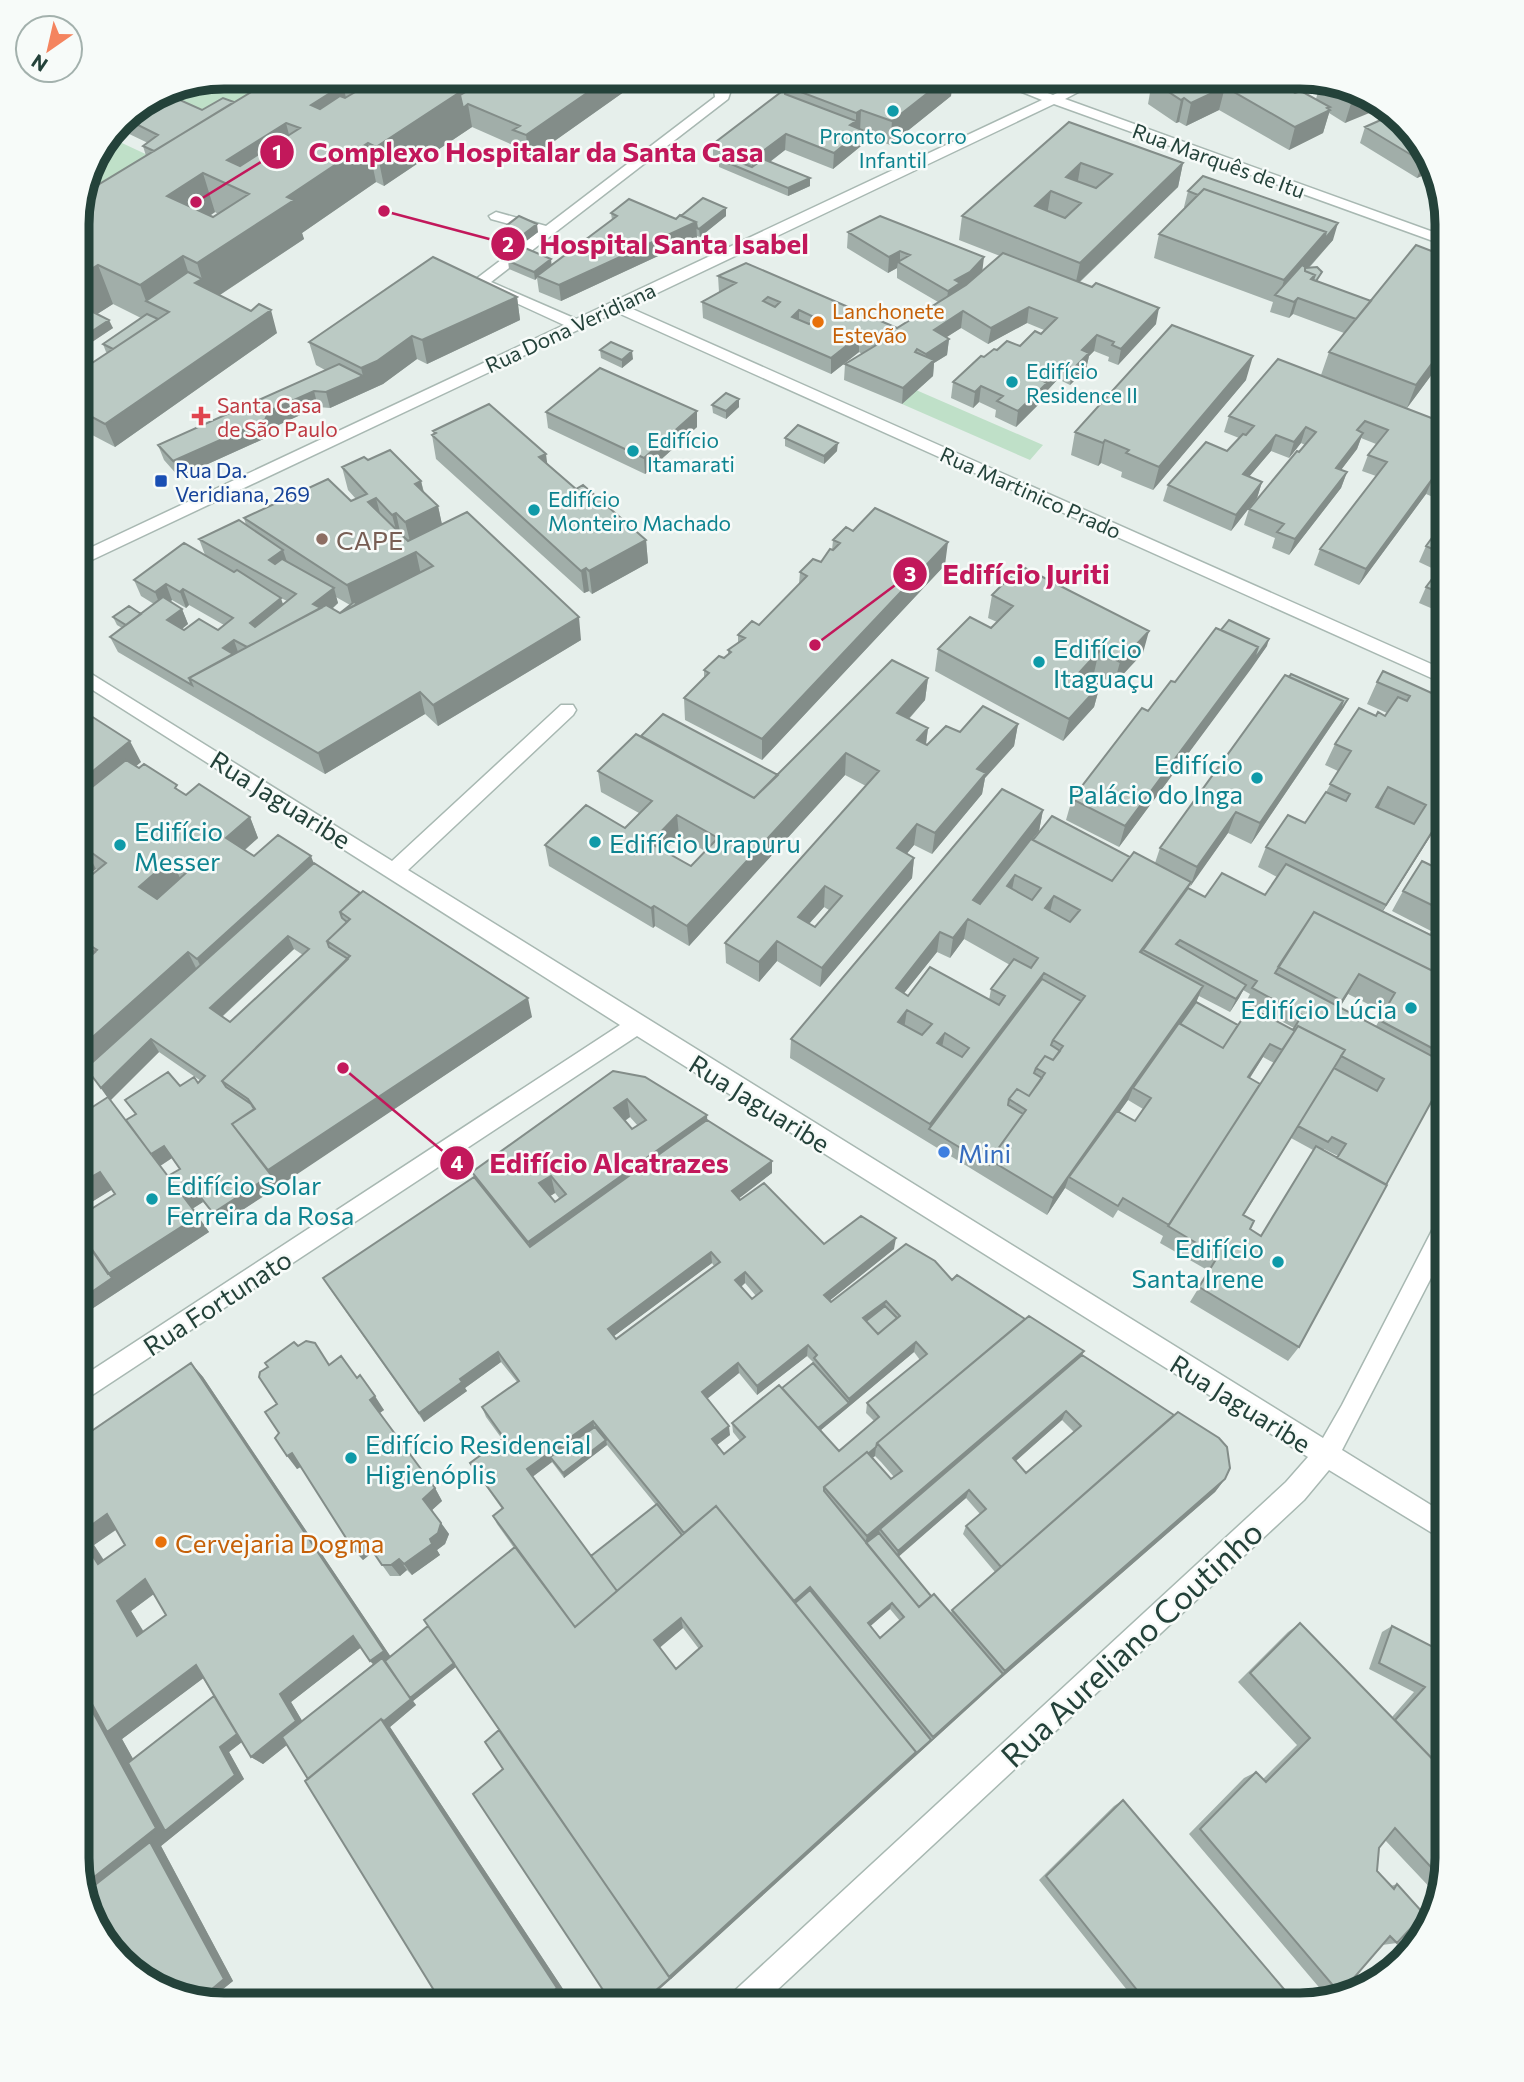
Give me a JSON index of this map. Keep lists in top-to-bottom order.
{
  "streets": {
    "street": [
      "Rua Marquês de Itu",
      "Rua Dona Veridiana",
      "Rua Martinico Prado",
      "Rua Jaguaribe",
      "Rua Fortunato",
      "Rua Aureliano Coutinho"
    ]
  },
  "crossings": [
    ["Rua Marquês de Itu", "Rua Dona Veridiana"],
    ["Rua Dona Veridiana", "Rua Martinico Prado"],
    ["Rua Jaguaribe", "Rua Fortunato"],
    ["Rua Jaguaribe", "Rua Aureliano Coutinho"]
  ],
  "places": {
    "other": [
      "Pronto Socorro Infantil",
      "Complexo Hospitalar da Santa Casa",
      "Hospital Santa Isabel",
      "Lanchonete Estevão",
      "Edifício Residence II",
      "Edifício Itamarati",
      "Edifício Monteiro Machado",
      "CAPE",
      "Edifício Juriti",
      "Edifício Itaguaçu",
      "Edifício Palácio do Inga",
      "Edifício Urapuru",
      "Edifício Messer",
      "Edifício Lúcia",
      "Edifício Alcatrazes",
      "Mini",
      "Edifício Solar Ferreira da Rosa",
      "Edifício Santa Irene",
      "Edifício Residencial Higienóplis",
      "Cervejaria Dogma"
    ],
    "health": ["Santa Casa de São Paulo"],
    "transit": ["Rua Da. Veridiana, 269"]
  },
  "north": "bottom left"
}
